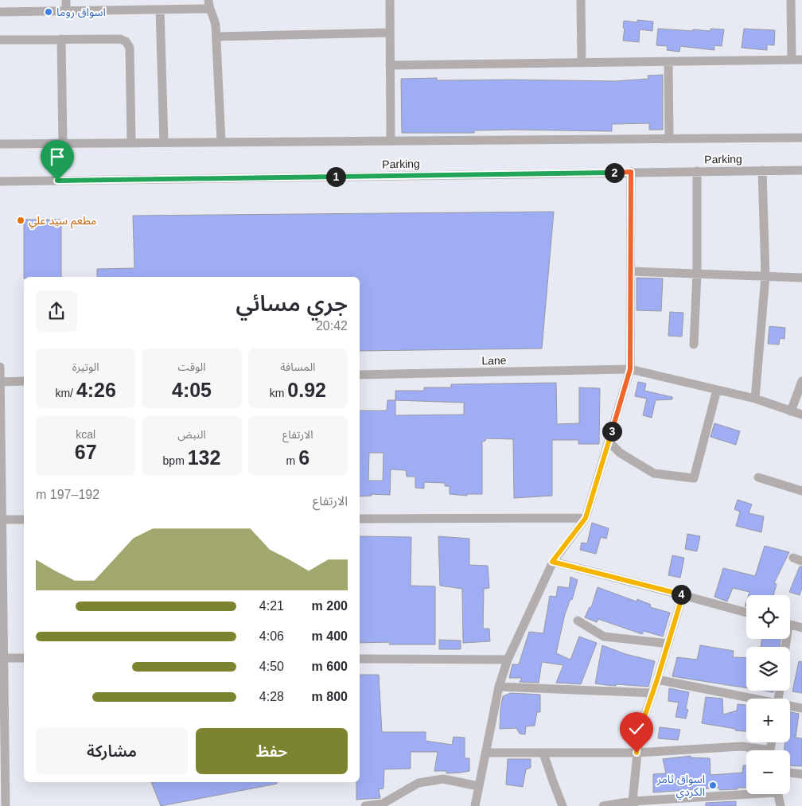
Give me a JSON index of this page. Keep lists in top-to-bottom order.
{
  "streets": {
    "street": ["Parking", "Lane"]
  },
  "places": ["اسواق روما", "مطعم سيد علي", "اسواق ثامر الكردي"],
  "page": {
    "pins": [
      "2",
      "1",
      "3",
      "4"
    ],
    "heading": ["جري مسائي", "20:42"],
    "stats": [
      ["المسافة", "0.92 km"],
      ["الوقت", "4:05"],
      ["الوتيرة", "4:26 /km"],
      ["الارتفاع", "6 m"],
      ["النبض", "132 bpm"],
      ["kcal", "67"]
    ],
    "chart": ["الارتفاع", "192–197 m"],
    "list": [
      {
        "name": "200 m",
        "note": "4:21"
      },
      {
        "name": "400 m",
        "note": "4:06"
      },
      {
        "name": "600 m",
        "note": "4:50"
      },
      {
        "name": "800 m",
        "note": "4:28"
      }
    ],
    "map_buttons": ["+", "−"],
    "buttons": ["حفظ", "مشاركة"]
  }
}
